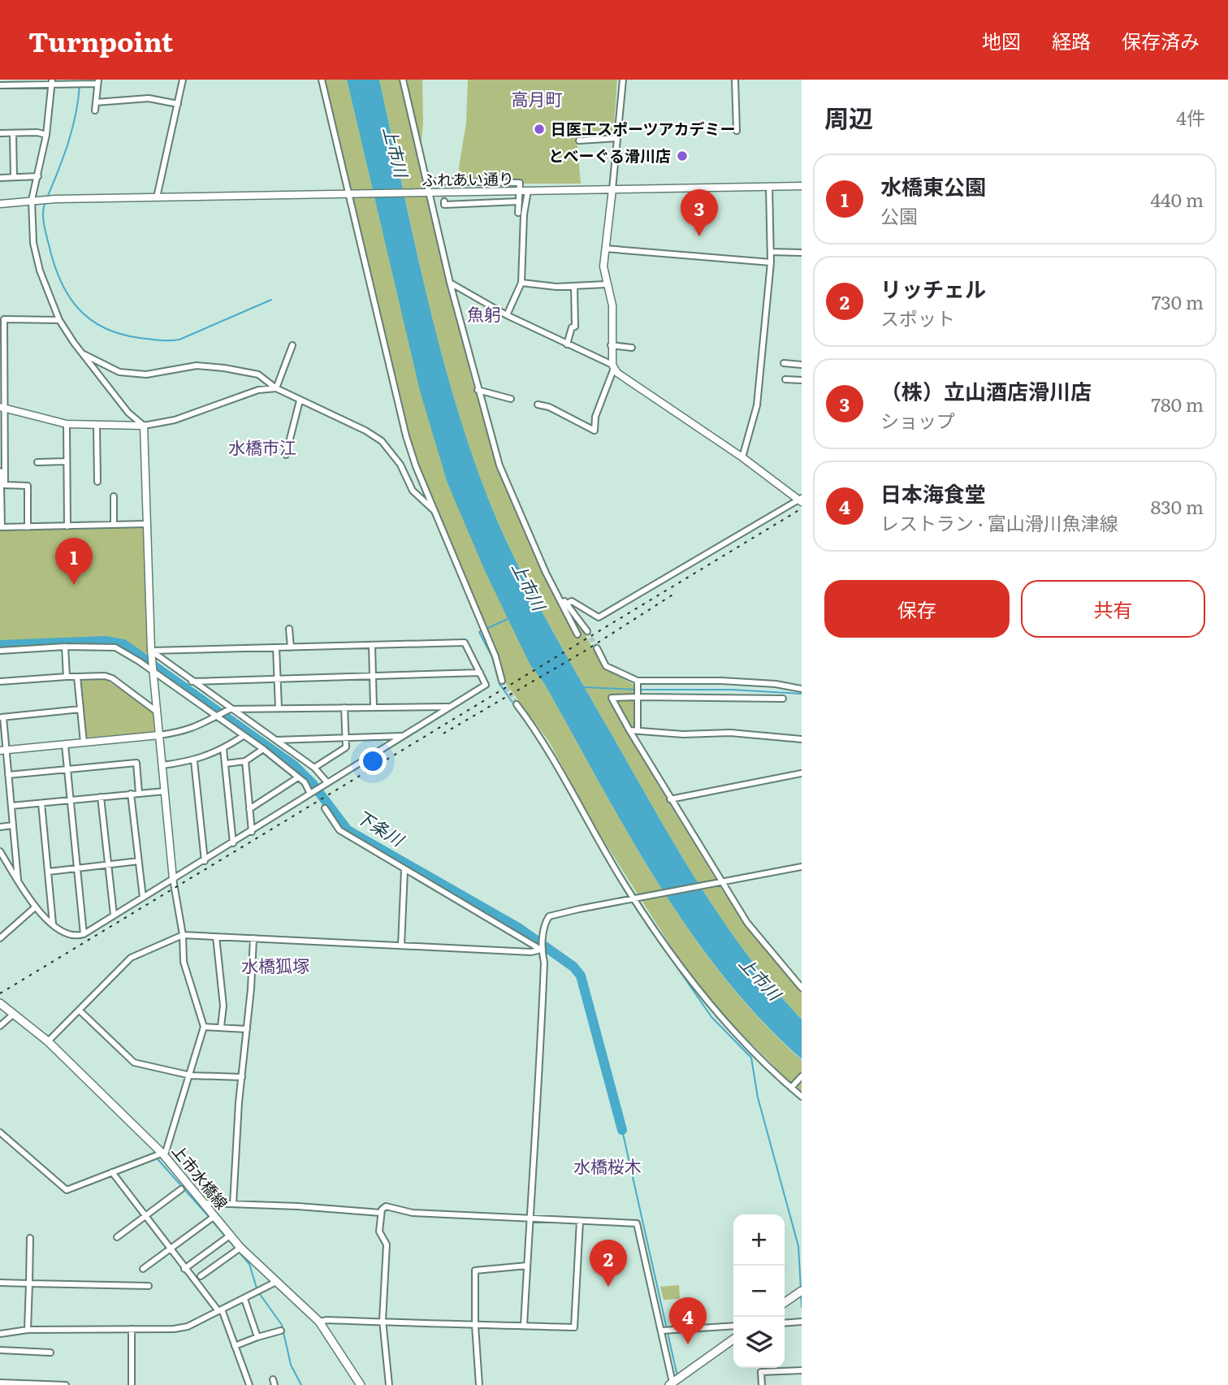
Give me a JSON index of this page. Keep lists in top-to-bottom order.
{
  "streets": {
    "main road": ["上市水橋線"],
    "street": ["ふれあい通り"]
  },
  "districts": [
    "高月町",
    "魚躬",
    "水橋市江",
    "水橋狐塚",
    "水橋桜木"
  ],
  "water": ["上市川", "下条川"],
  "places": ["日医工スポーツアカデミー", "とべーぐる滑川店"],
  "page": {
    "header": "Turnpoint",
    "nav": ["地図", "経路", "保存済み"],
    "heading": ["周辺", "4件"],
    "list": [
      {
        "mark": "1",
        "name": "水橋東公園",
        "note": "公園",
        "value": "440 m"
      },
      {
        "mark": "2",
        "name": "リッチェル",
        "note": "スポット",
        "value": "730 m"
      },
      {
        "mark": "3",
        "name": "（株）立山酒店滑川店",
        "note": "ショップ",
        "value": "780 m"
      },
      {
        "mark": "4",
        "name": "日本海食堂",
        "note": "レストラン · 富山滑川魚津線",
        "value": "830 m"
      }
    ],
    "pins": [
      "3",
      "1",
      "2",
      "4"
    ],
    "buttons": ["保存", "共有"],
    "map_buttons": ["+", "−"]
  }
}
